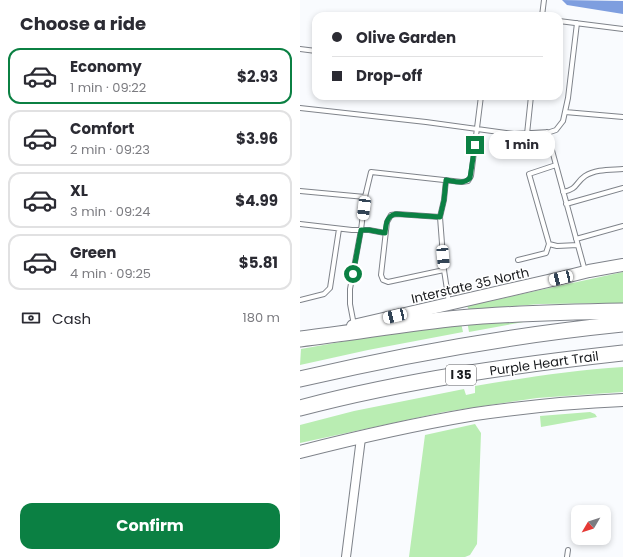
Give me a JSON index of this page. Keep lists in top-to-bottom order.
{
  "streets": {
    "highway": ["Purple Heart Trail", "I 35"],
    "main road": ["Interstate 35 North"]
  },
  "north": "bottom left",
  "page": {
    "heading": "Choose a ride",
    "banner": ["Olive Garden", "Drop-off"],
    "list": [
      {
        "name": "Economy",
        "note": "1 min · 09:22",
        "value": "$2.93"
      },
      {
        "name": "Comfort",
        "note": "2 min · 09:23",
        "value": "$3.96"
      },
      {
        "name": "XL",
        "note": "3 min · 09:24",
        "value": "$4.99"
      },
      {
        "name": "Green",
        "note": "4 min · 09:25",
        "value": "$5.81"
      }
    ],
    "bubble": "1 min",
    "pay": ["Cash", "180 m"],
    "buttons": "Confirm"
  }
}
